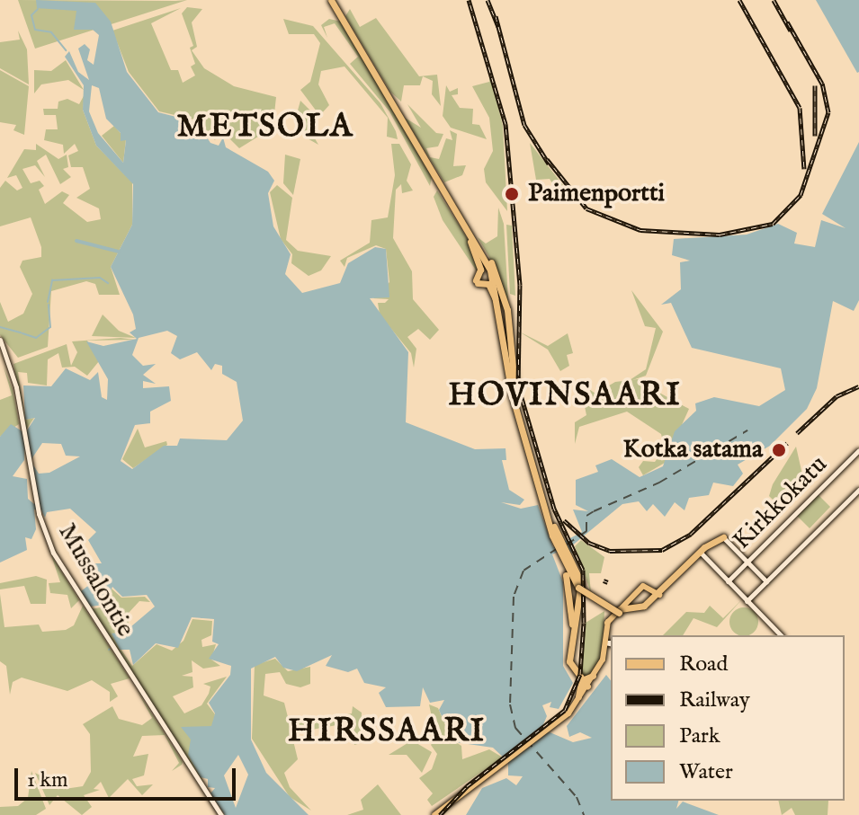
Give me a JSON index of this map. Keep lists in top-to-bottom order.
{
  "streets": {
    "main road": ["Kirkkokatu", "Mussalontie"]
  },
  "districts": ["METSOLA", "HOVINSAARI", "HIRSSAARI"],
  "places": ["Paimenportti", "Kotka satama"],
  "legend": [
    "Road",
    "Railway",
    "Park",
    "Water"
  ],
  "scale_bar": "1 km"
}
